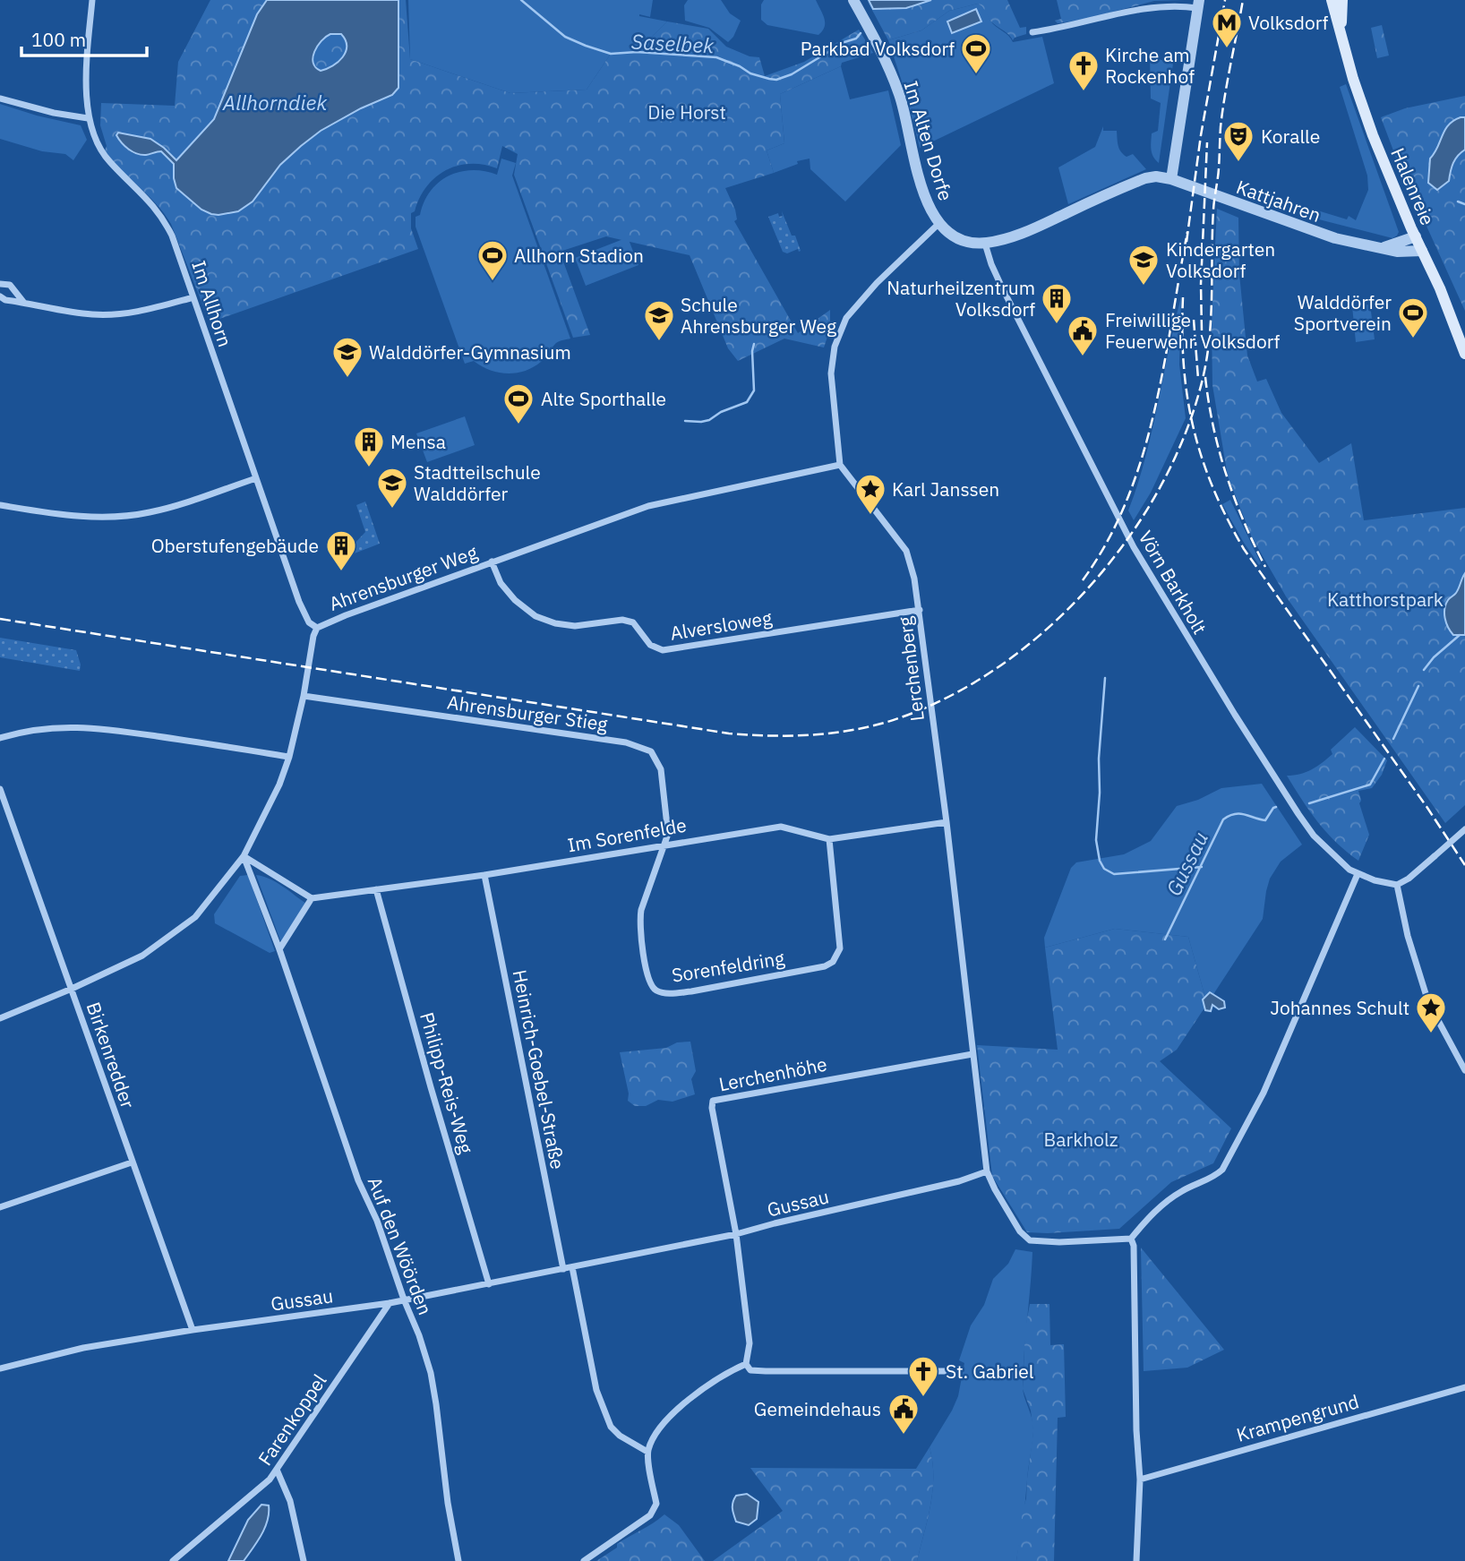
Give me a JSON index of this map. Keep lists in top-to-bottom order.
{
  "streets": {
    "main road": ["Halenreie"],
    "street": [
      "Im Alten Dorfe",
      "Kattjahren",
      "Im Allhorn",
      "Ahrensburger Weg",
      "Vörn Barkholt",
      "Alversloweg",
      "Lerchenberg",
      "Ahrensburger Stieg",
      "Im Sorenfelde",
      "Sorenfeldring",
      "Birkenredder",
      "Heinrich-Goebel-Straße",
      "Lerchenhöhe",
      "Philipp-Reis-Weg",
      "Gussau",
      "Auf den Wöörden",
      "Krampengrund",
      "Farenkoppel"
    ]
  },
  "crossings": [
    ["Halenreie", "Kattjahren"],
    ["Im Allhorn", "Ahrensburger Weg"],
    ["Ahrensburger Weg", "Alversloweg"],
    ["Ahrensburger Weg", "Lerchenberg"],
    ["Ahrensburger Weg", "Ahrensburger Stieg"],
    ["Ahrensburger Weg", "Birkenredder"],
    ["Ahrensburger Weg", "Auf den Wöörden"],
    ["Alversloweg", "Lerchenberg"],
    ["Lerchenberg", "Im Sorenfelde"],
    ["Lerchenberg", "Lerchenhöhe"],
    ["Lerchenberg", "Gussau"],
    ["Ahrensburger Stieg", "Im Sorenfelde"],
    ["Ahrensburger Stieg", "Sorenfeldring"],
    ["Im Sorenfelde", "Sorenfeldring"],
    ["Im Sorenfelde", "Heinrich-Goebel-Straße"],
    ["Im Sorenfelde", "Philipp-Reis-Weg"],
    ["Birkenredder", "Gussau"],
    ["Heinrich-Goebel-Straße", "Gussau"],
    ["Lerchenhöhe", "Gussau"],
    ["Philipp-Reis-Weg", "Gussau"],
    ["Gussau", "Auf den Wöörden"],
    ["Gussau", "Farenkoppel"]
  ],
  "water": ["Saselbek", "Allhorndiek", "Gussau"],
  "parks": ["Die Horst", "Katthorstpark", "Barkholz"],
  "places": {
    "metro station": ["Volksdorf"],
    "sports": [
      "Parkbad Volksdorf",
      "Allhorn Stadion",
      "Walddörfer Sportverein",
      "Alte Sporthalle"
    ],
    "church": ["Kirche am Rockenhof", "St. Gabriel"],
    "theatre": ["Koralle"],
    "school or university": [
      "Kindergarten Volksdorf",
      "Schule Ahrensburger Weg",
      "Walddörfer-Gymnasium",
      "Stadtteilschule Walddörfer"
    ],
    "building": ["Naturheilzentrum Volksdorf", "Mensa", "Oberstufengebäude"],
    "public building": ["Freiwillige Feuerwehr Volksdorf", "Gemeindehaus"],
    "place": ["Karl Janssen", "Johannes Schult"]
  },
  "scale_bar": "100 m"
}
